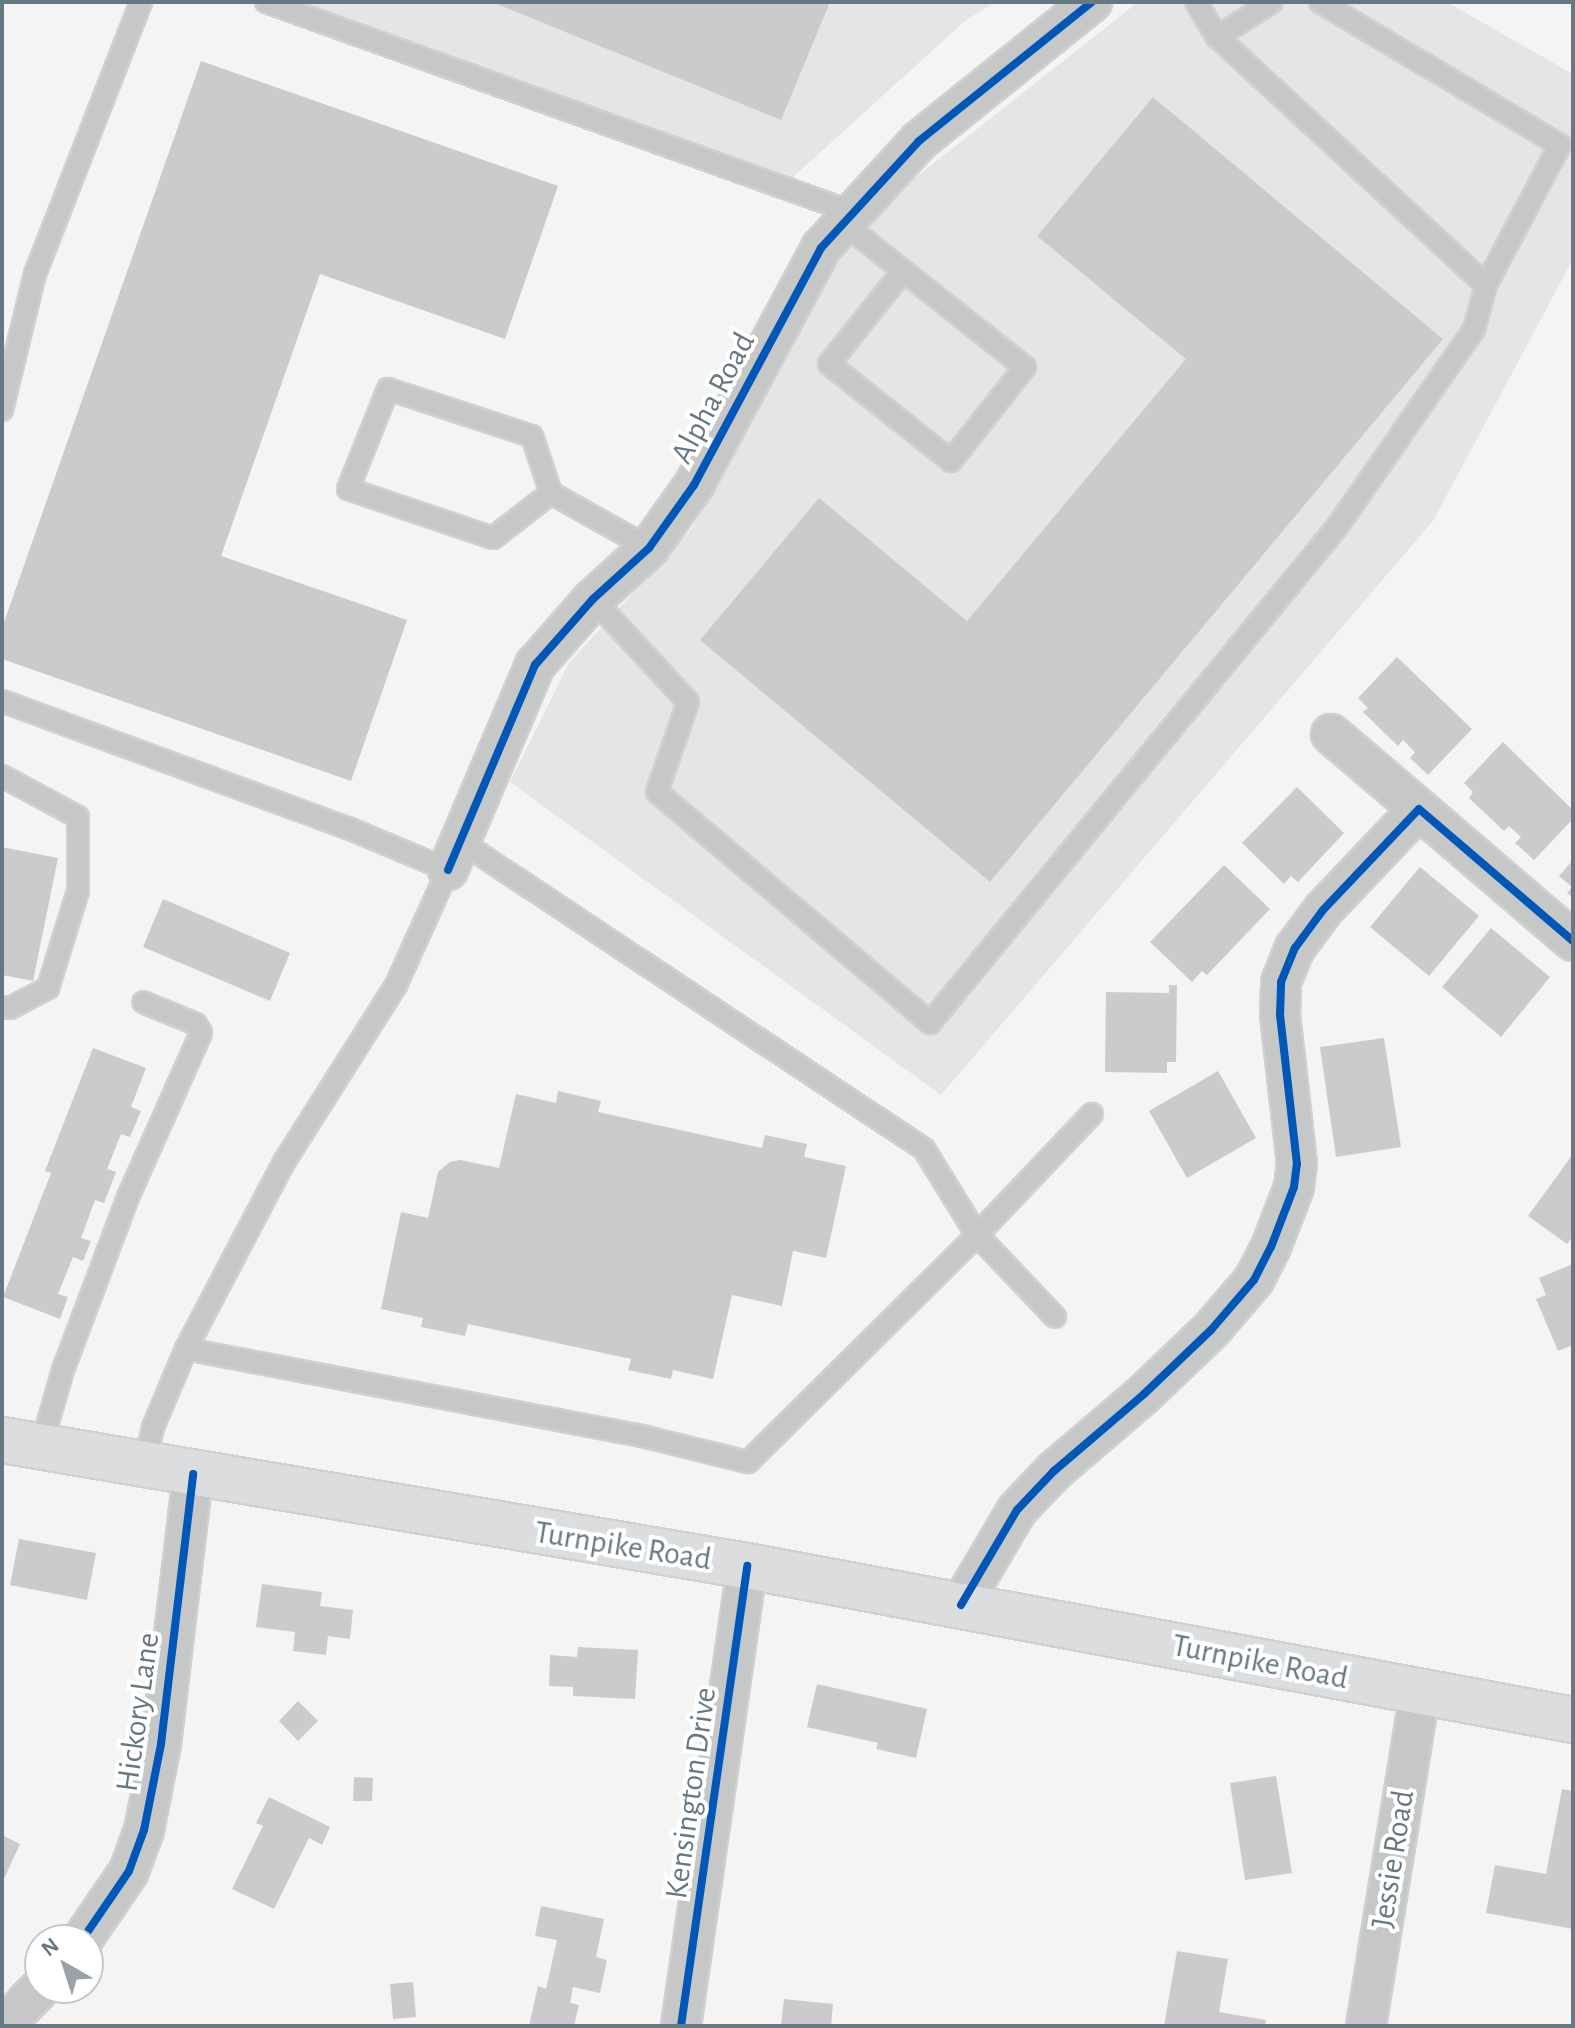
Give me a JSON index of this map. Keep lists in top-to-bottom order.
{
  "streets": {
    "main road": ["Turnpike Road"],
    "street": [
      "Alpha Road",
      "Hickory Lane",
      "Kensington Drive",
      "Jessie Road"
    ]
  },
  "crossings": [
    ["Turnpike Road", "Hickory Lane"],
    ["Turnpike Road", "Kensington Drive"],
    ["Turnpike Road", "Jessie Road"]
  ],
  "north": "top left"
}
